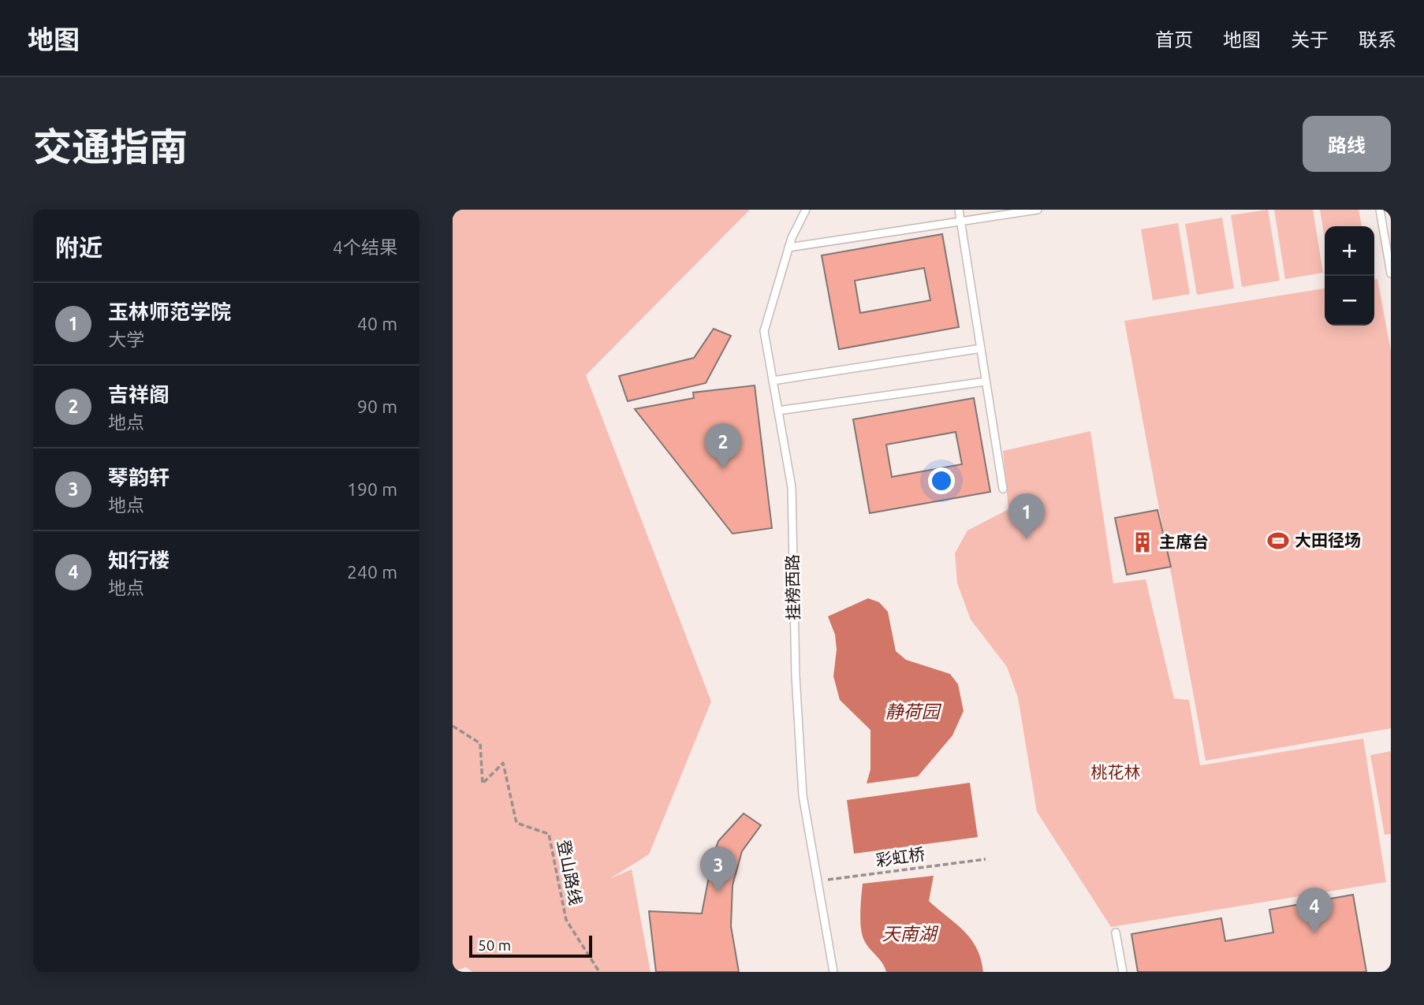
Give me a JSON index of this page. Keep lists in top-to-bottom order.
{
  "streets": {
    "lane": ["挂榜西路"],
    "path": ["彩虹桥", "登山路线"]
  },
  "crossings": [
    ["挂榜西路", "彩虹桥"]
  ],
  "water": ["静荷园", "天南湖"],
  "parks": ["桃花林"],
  "places": {
    "sports": ["大田径场"],
    "building": ["主席台"]
  },
  "scale_bar": "50 m",
  "page": {
    "header": "地图",
    "nav": [
      "首页",
      "地图",
      "关于",
      "联系"
    ],
    "title": "交通指南",
    "buttons": "路线",
    "heading": ["附近", "4个结果"],
    "map_buttons": ["+", "−"],
    "list": [
      {
        "mark": "1",
        "name": "玉林师范学院",
        "note": "大学",
        "value": "40 m"
      },
      {
        "mark": "2",
        "name": "吉祥阁",
        "note": "地点",
        "value": "90 m"
      },
      {
        "mark": "3",
        "name": "琴韵轩",
        "note": "地点",
        "value": "190 m"
      },
      {
        "mark": "4",
        "name": "知行楼",
        "note": "地点",
        "value": "240 m"
      }
    ],
    "pins": [
      "2",
      "1",
      "3",
      "4"
    ],
    "scale": "50 m"
  }
}
